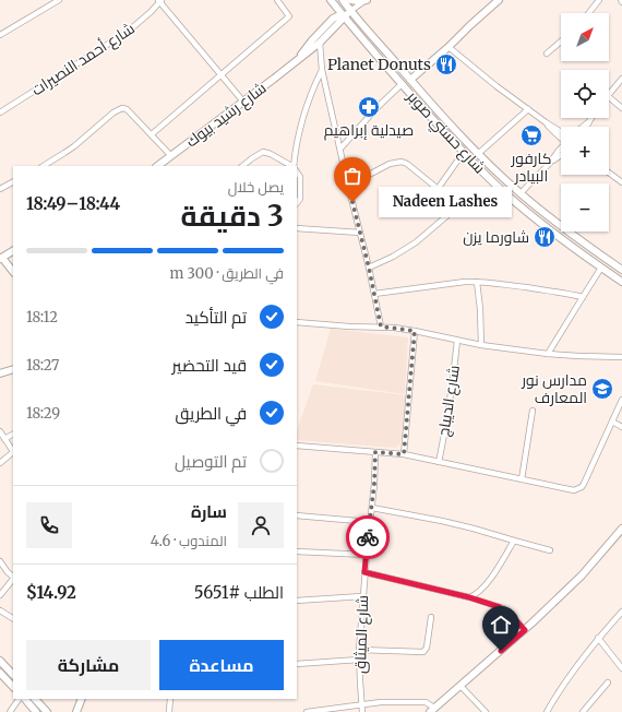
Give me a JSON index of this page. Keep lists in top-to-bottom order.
{
  "streets": {
    "main road": ["شارع رشيد بيوك", "شارع حسني صوبر"],
    "street": ["شارع أحمد النصيرات", "شارع الديباج", "شارع الميثاق"]
  },
  "crossings": [
    ["شارع رشيد بيوك", "شارع حسني صوبر"]
  ],
  "places": {
    "restaurant": ["Planet Donuts", "شاورما يزن"],
    "pharmacy": ["صيدلية إبراهيم"],
    "supermarket": ["كارفور البيادر"],
    "other": ["Nadeen Lashes"],
    "school or university": ["مدارس نور المعارف"]
  },
  "north": "top right",
  "page": {
    "map_buttons": ["+", "−"],
    "heading": ["3 دقيقة", "يصل خلال", "18:44–18:49"],
    "panel": [
      "سارة",
      "المندوب · 4.6",
      "الطلب #5651",
      "$14.92"
    ],
    "bubble": "Nadeen Lashes",
    "bar": "في الطريق · 300 m",
    "list": [
      ["تم التأكيد", "18:12"],
      ["قيد التحضير", "18:27"],
      ["في الطريق", "18:29"],
      "تم التوصيل"
    ],
    "buttons": ["مساعدة", "مشاركة"]
  }
}
